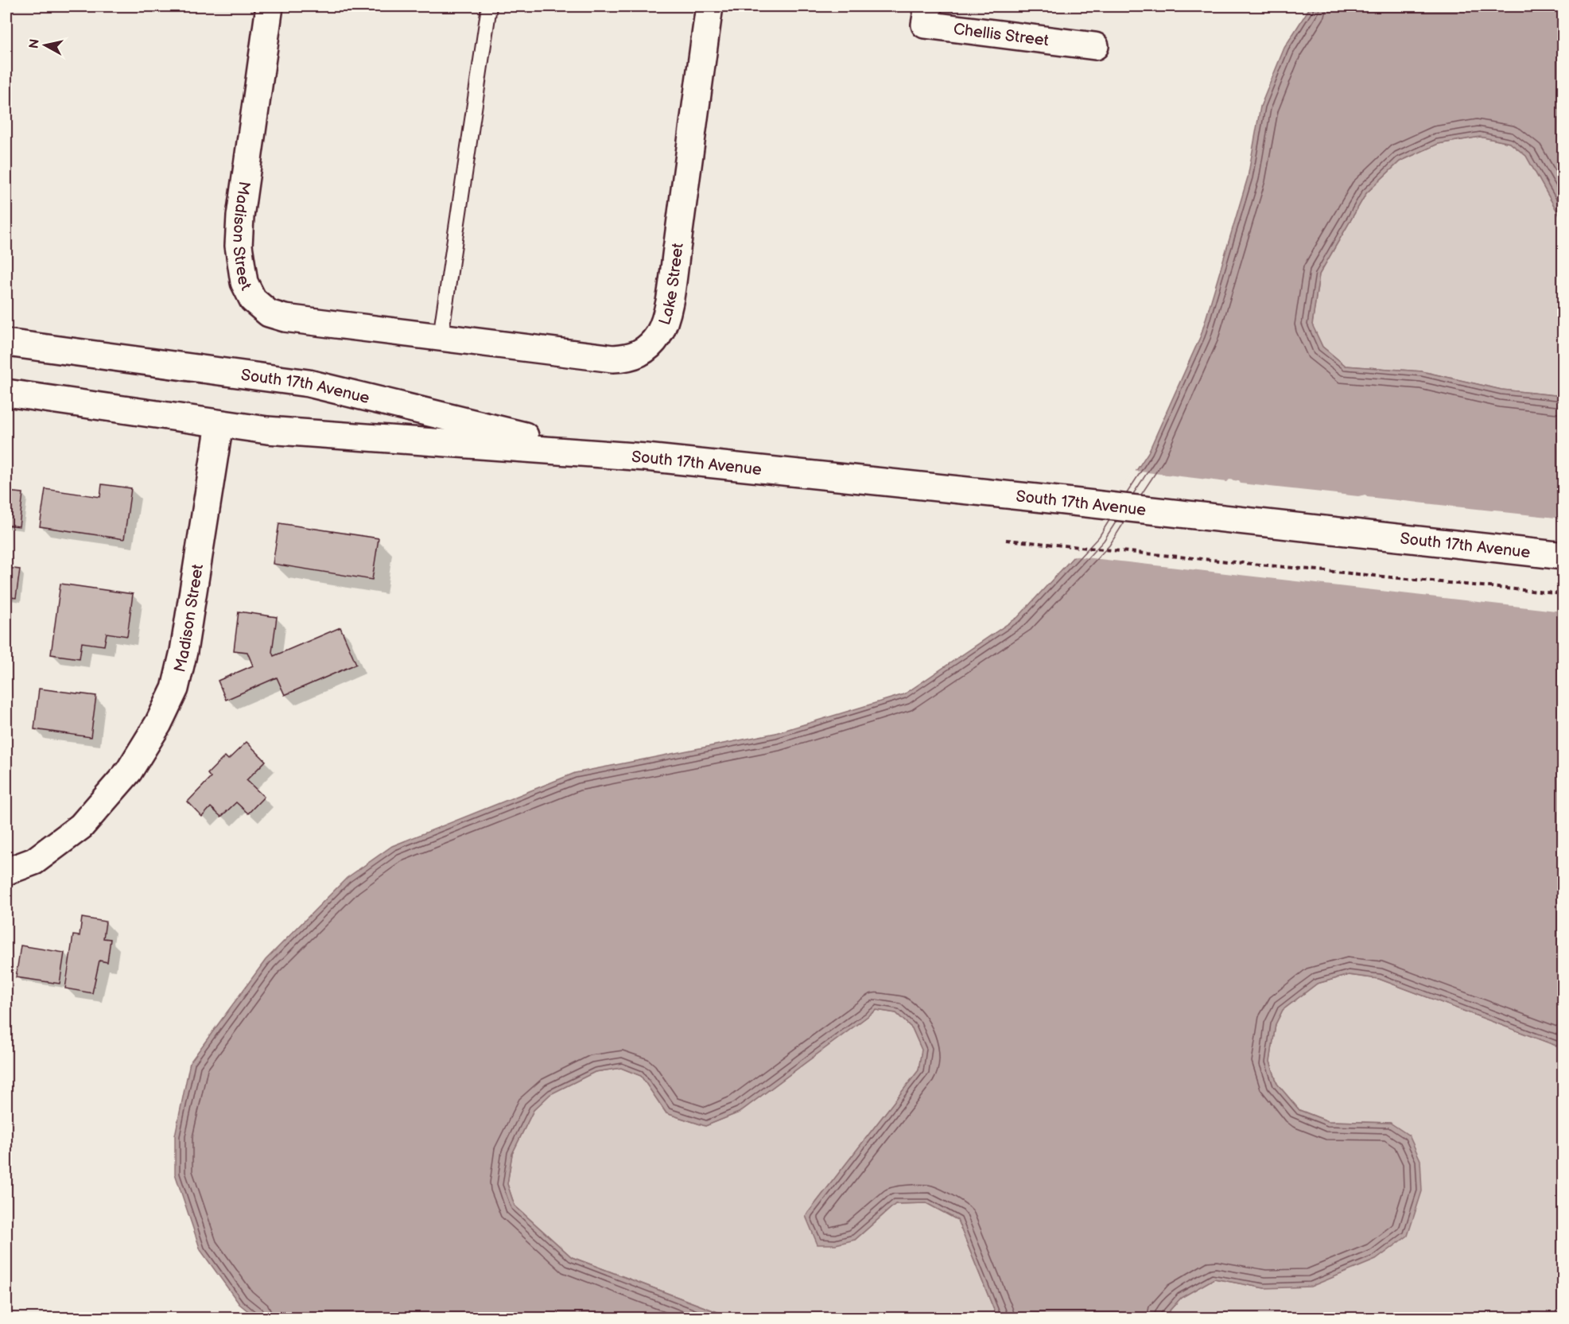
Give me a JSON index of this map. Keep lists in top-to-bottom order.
{
  "streets": {
    "main road": [
      "Chellis Street",
      "Madison Street",
      "Lake Street",
      "South 17th Avenue"
    ]
  },
  "crossings": [
    ["Madison Street", "Lake Street"],
    ["Madison Street", "South 17th Avenue"]
  ],
  "north": "left"
}
